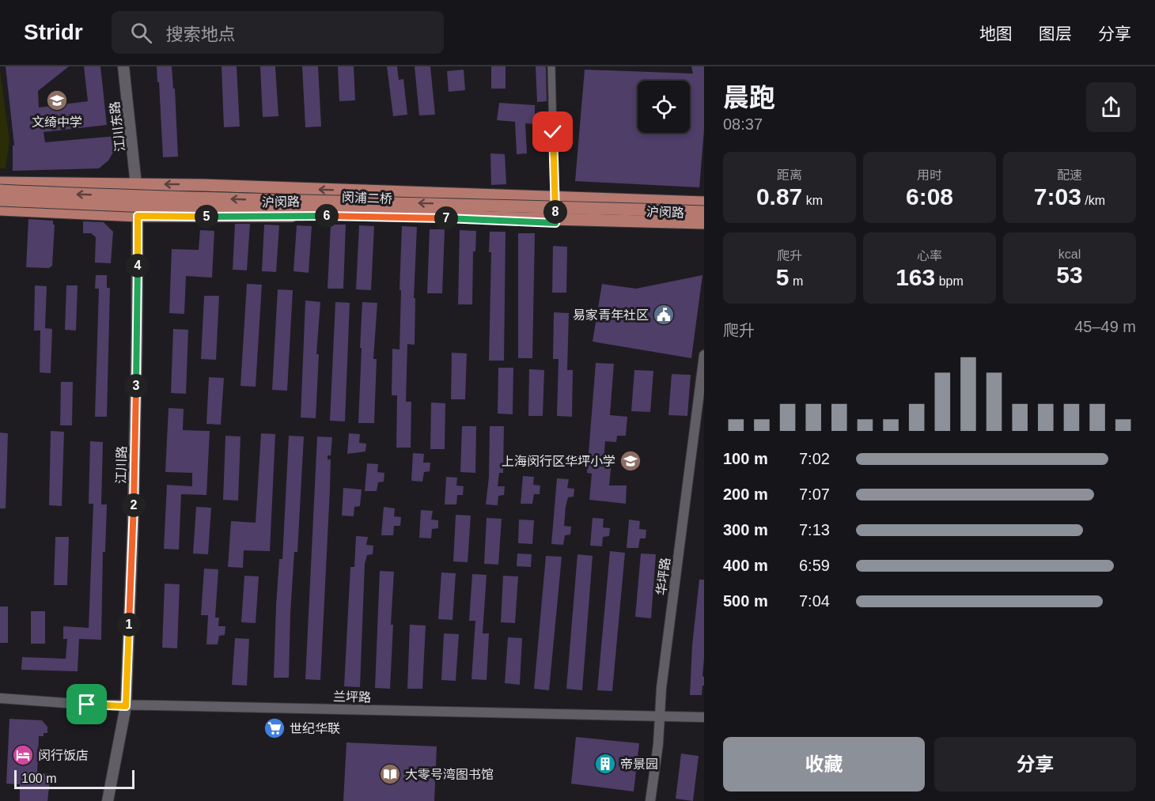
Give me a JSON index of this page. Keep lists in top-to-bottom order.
{
  "streets": {
    "main road": [
      "江川东路",
      "闵浦二桥",
      "沪闵路",
      "江川路"
    ],
    "street": ["华坪路", "兰坪路"]
  },
  "crossings": [
    ["江川东路", "沪闵路"],
    ["江川东路", "江川路"],
    ["沪闵路", "江川路"],
    ["江川路", "兰坪路"],
    ["华坪路", "兰坪路"]
  ],
  "places": {
    "school or university": ["文绮中学", "上海闵行区华坪小学"],
    "public building": ["易家青年社区"],
    "supermarket": ["世纪华联"],
    "hotel": ["闵行饭店"],
    "building": ["帝景园"],
    "library": ["大零号湾图书馆"]
  },
  "scale_bar": "100 m",
  "page": {
    "header": "Stridr",
    "search": "搜索地点",
    "nav": ["地图", "图层", "分享"],
    "heading": ["晨跑", "08:37"],
    "stats": [
      ["距离", "0.87 km"],
      ["用时", "6:08"],
      ["配速", "7:03 /km"],
      ["爬升", "5 m"],
      ["心率", "163 bpm"],
      ["kcal", "53"]
    ],
    "pins": [
      "8",
      "6",
      "5",
      "7",
      "4",
      "3",
      "2",
      "1"
    ],
    "chart": ["爬升", "45–49 m"],
    "list": [
      {
        "name": "100 m",
        "note": "7:02"
      },
      {
        "name": "200 m",
        "note": "7:07"
      },
      {
        "name": "300 m",
        "note": "7:13"
      },
      {
        "name": "400 m",
        "note": "6:59"
      },
      {
        "name": "500 m",
        "note": "7:04"
      }
    ],
    "buttons": ["收藏", "分享"],
    "scale": "100 m"
  }
}
